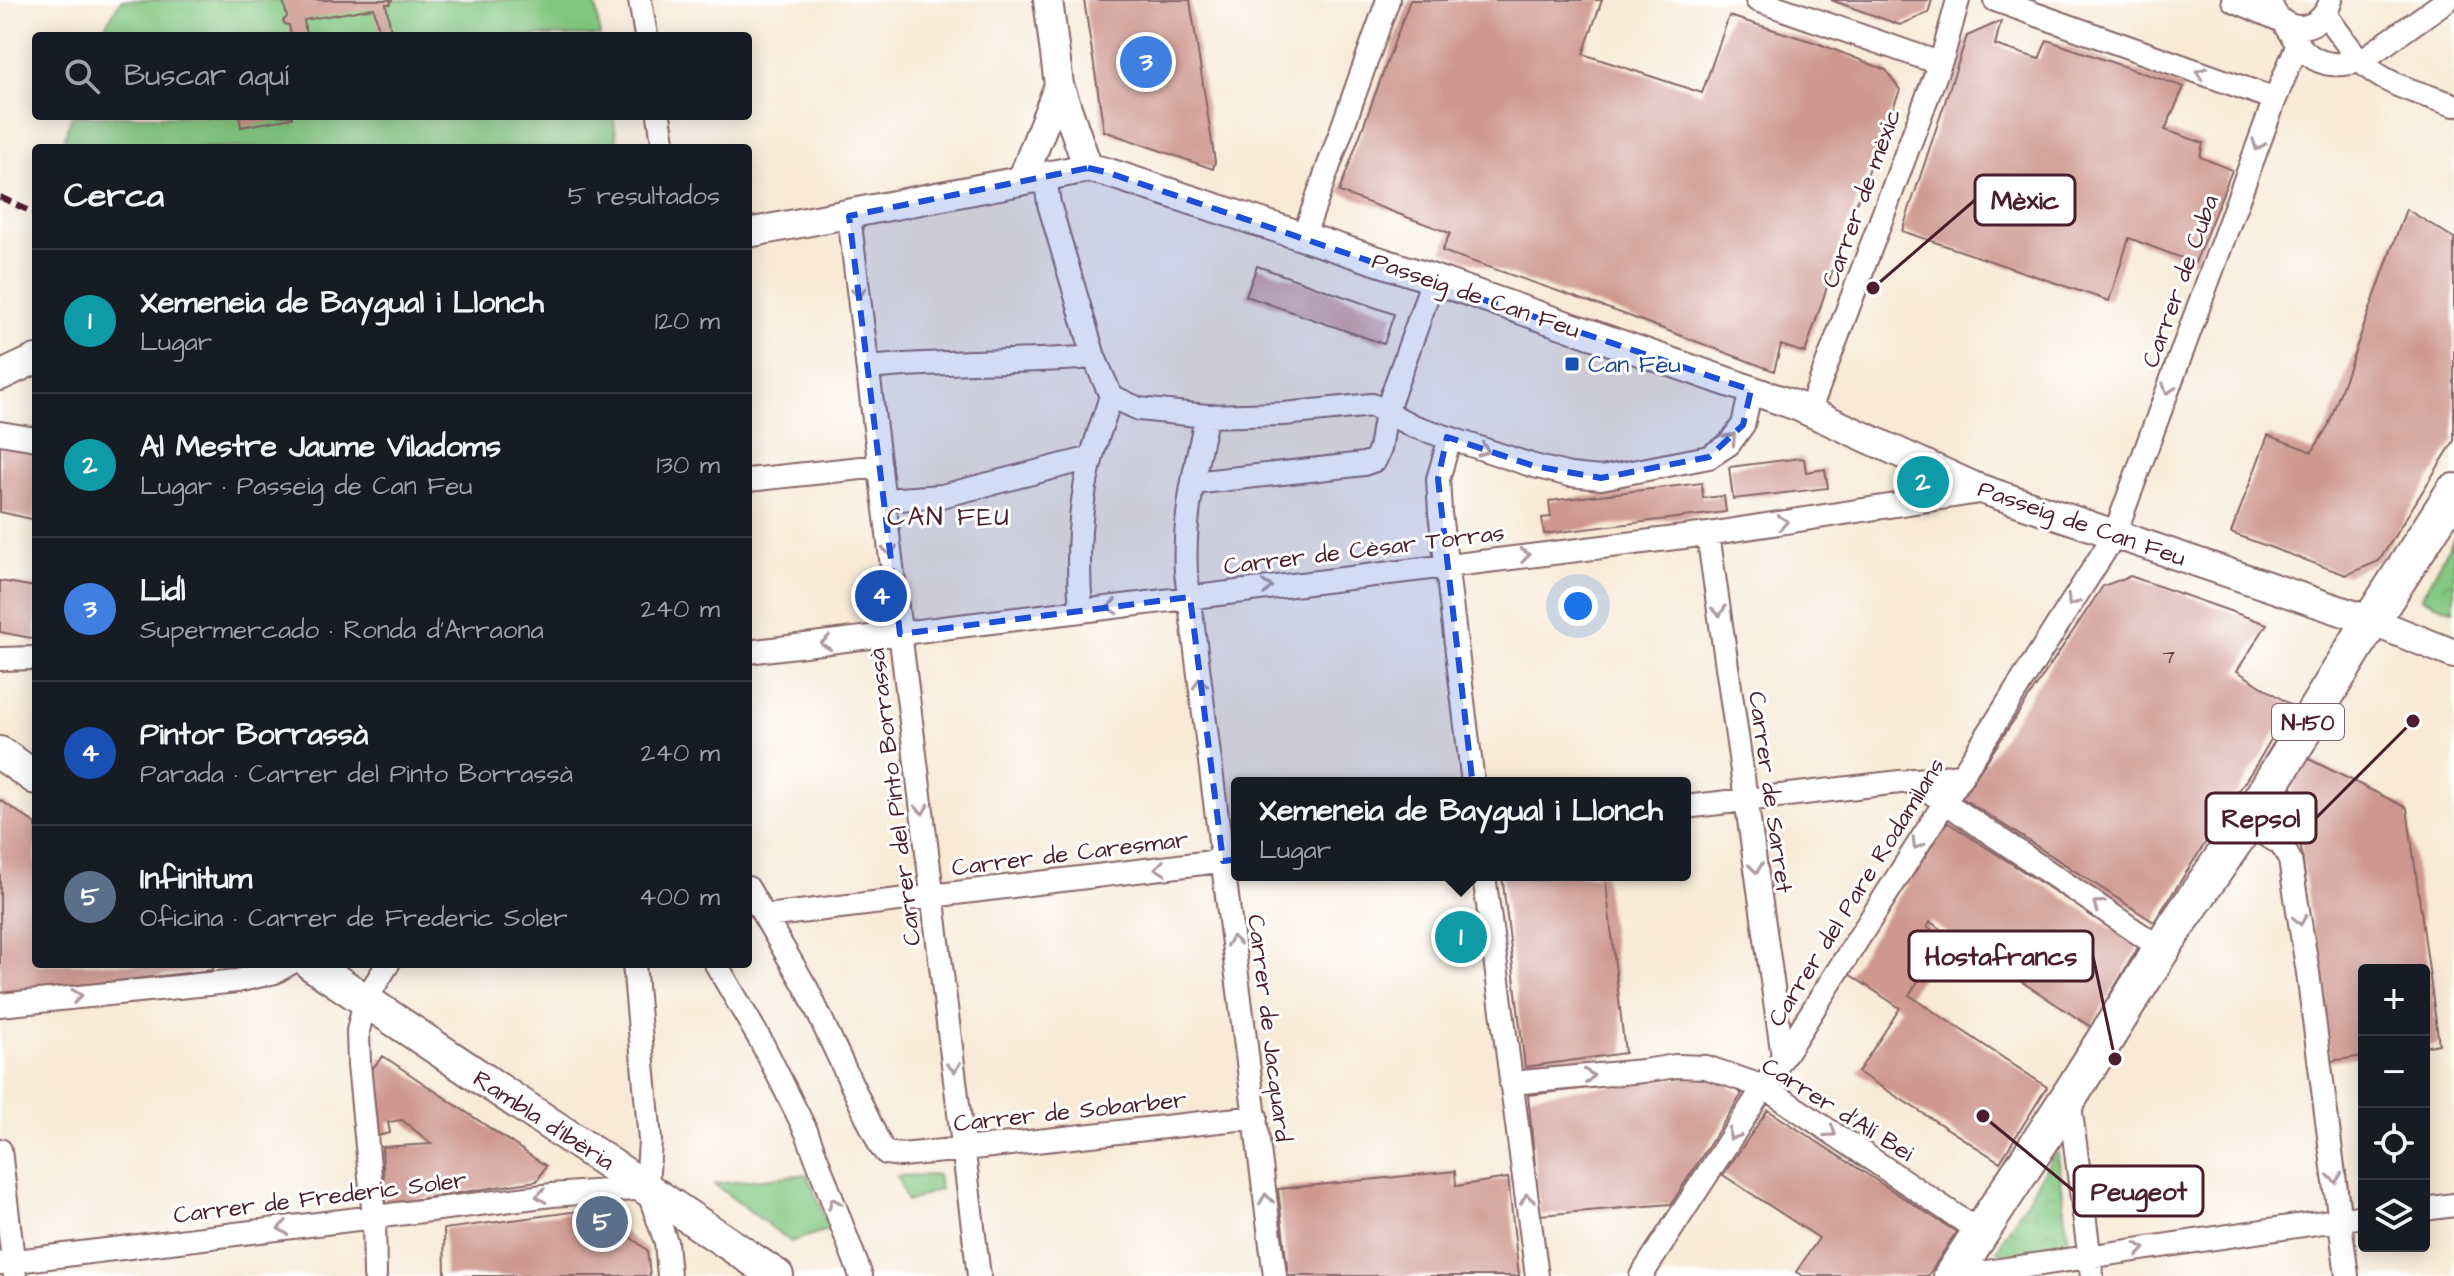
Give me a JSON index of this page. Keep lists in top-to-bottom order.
{
  "streets": {
    "main road": ["N-150", "Rambla d'Ibèria"],
    "street": [
      "Carrer de mèxic",
      "Carrer de Cuba",
      "Passeig de Can Feu",
      "Carrer de Cèsar Torras",
      "Carrer de Sarret",
      "Carrer del Pinto Borrassà",
      "Carrer de Caresmar",
      "Carrer del Pare Rodamilans",
      "Carrer de Jacquard",
      "Carrer d'Alí Bei",
      "Carrer de Sobarber",
      "Carrer de Frederic Soler"
    ]
  },
  "crossings": [
    ["Carrer de mèxic", "Passeig de Can Feu"],
    ["Carrer de Cuba", "Passeig de Can Feu"],
    ["Carrer de Cuba", "Carrer del Pare Rodamilans"],
    ["Passeig de Can Feu", "Carrer de Cèsar Torras"],
    ["Passeig de Can Feu", "N-150"],
    ["Passeig de Can Feu", "Carrer del Pinto Borrassà"],
    ["Passeig de Can Feu", "Carrer del Pare Rodamilans"],
    ["Carrer de Cèsar Torras", "Carrer de Sarret"],
    ["Carrer de Cèsar Torras", "Carrer del Pinto Borrassà"],
    ["Carrer de Cèsar Torras", "Carrer de Jacquard"],
    ["N-150", "Carrer d'Alí Bei"],
    ["Carrer de Sarret", "Carrer del Pare Rodamilans"],
    ["Carrer del Pinto Borrassà", "Carrer de Caresmar"],
    ["Carrer del Pinto Borrassà", "Carrer de Sobarber"],
    ["Carrer de Caresmar", "Carrer de Jacquard"],
    ["Carrer de Caresmar", "Carrer de Sobarber"],
    ["Carrer del Pare Rodamilans", "Carrer d'Alí Bei"],
    ["Carrer de Jacquard", "Carrer de Sobarber"],
    ["Rambla d'Ibèria", "Carrer de Frederic Soler"]
  ],
  "one_way": [
    "Carrer de Cuba",
    "Carrer de Sarret",
    "Carrer de Caresmar",
    "Carrer del Pare Rodamilans",
    "Carrer de Jacquard",
    "Carrer d'Alí Bei",
    "Carrer de Frederic Soler"
  ],
  "districts": ["CAN FEU"],
  "places": {
    "other": [
      "Mèxic",
      "Repsol",
      "Hostafrancs",
      "Peugeot"
    ],
    "transit": ["Can Feu"]
  },
  "house_numbers": ["7"],
  "page": {
    "pins": [
      "3",
      "2",
      "4",
      "1",
      "5"
    ],
    "search": "Buscar aquí",
    "heading": ["Cerca", "5 resultados"],
    "list": [
      {
        "mark": "1",
        "name": "Xemeneia de Baygual i Llonch",
        "note": "Lugar",
        "value": "120 m"
      },
      {
        "mark": "2",
        "name": "Al Mestre Jaume Viladoms",
        "note": "Lugar · Passeig de Can Feu",
        "value": "130 m"
      },
      {
        "mark": "3",
        "name": "Lidl",
        "note": "Supermercado · Ronda d'Arraona",
        "value": "240 m"
      },
      {
        "mark": "4",
        "name": "Pintor Borrassà",
        "note": "Parada · Carrer del Pinto Borrassà",
        "value": "240 m"
      },
      {
        "mark": "5",
        "name": "Infinitum",
        "note": "Oficina · Carrer de Frederic Soler",
        "value": "400 m"
      }
    ],
    "popup": ["Xemeneia de Baygual i Llonch", "Lugar"],
    "map_buttons": ["+", "−"]
  }
}
